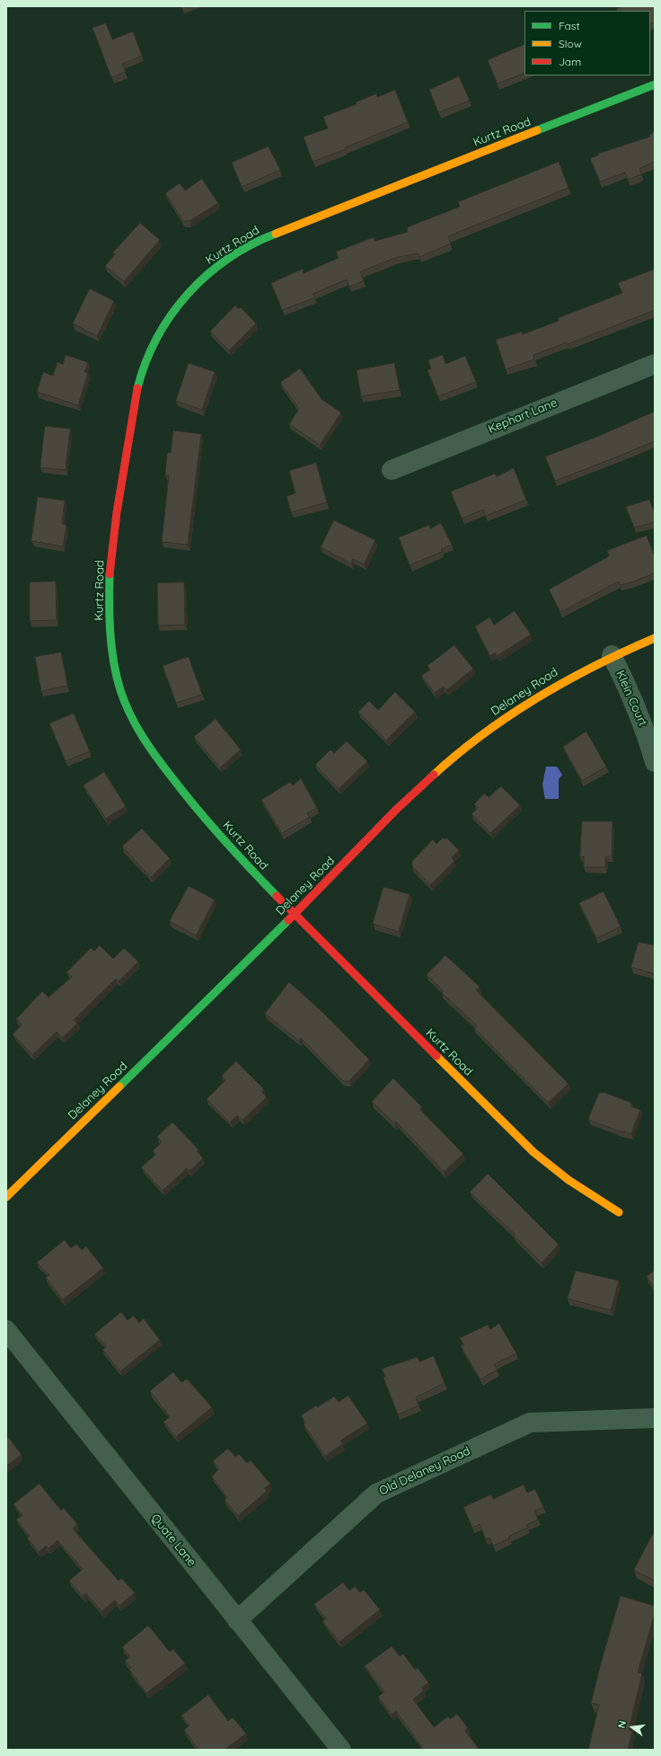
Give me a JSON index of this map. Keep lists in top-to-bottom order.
{
  "streets": {
    "street": [
      "Kurtz Road",
      "Kephart Lane",
      "Delaney Road",
      "Klein Court",
      "Old Delaney Road",
      "Quate Lane"
    ]
  },
  "crossings": [
    ["Kurtz Road", "Delaney Road"],
    ["Delaney Road", "Klein Court"],
    ["Old Delaney Road", "Quate Lane"]
  ],
  "legend": ["Fast", "Slow", "Jam"],
  "north": "left"
}
